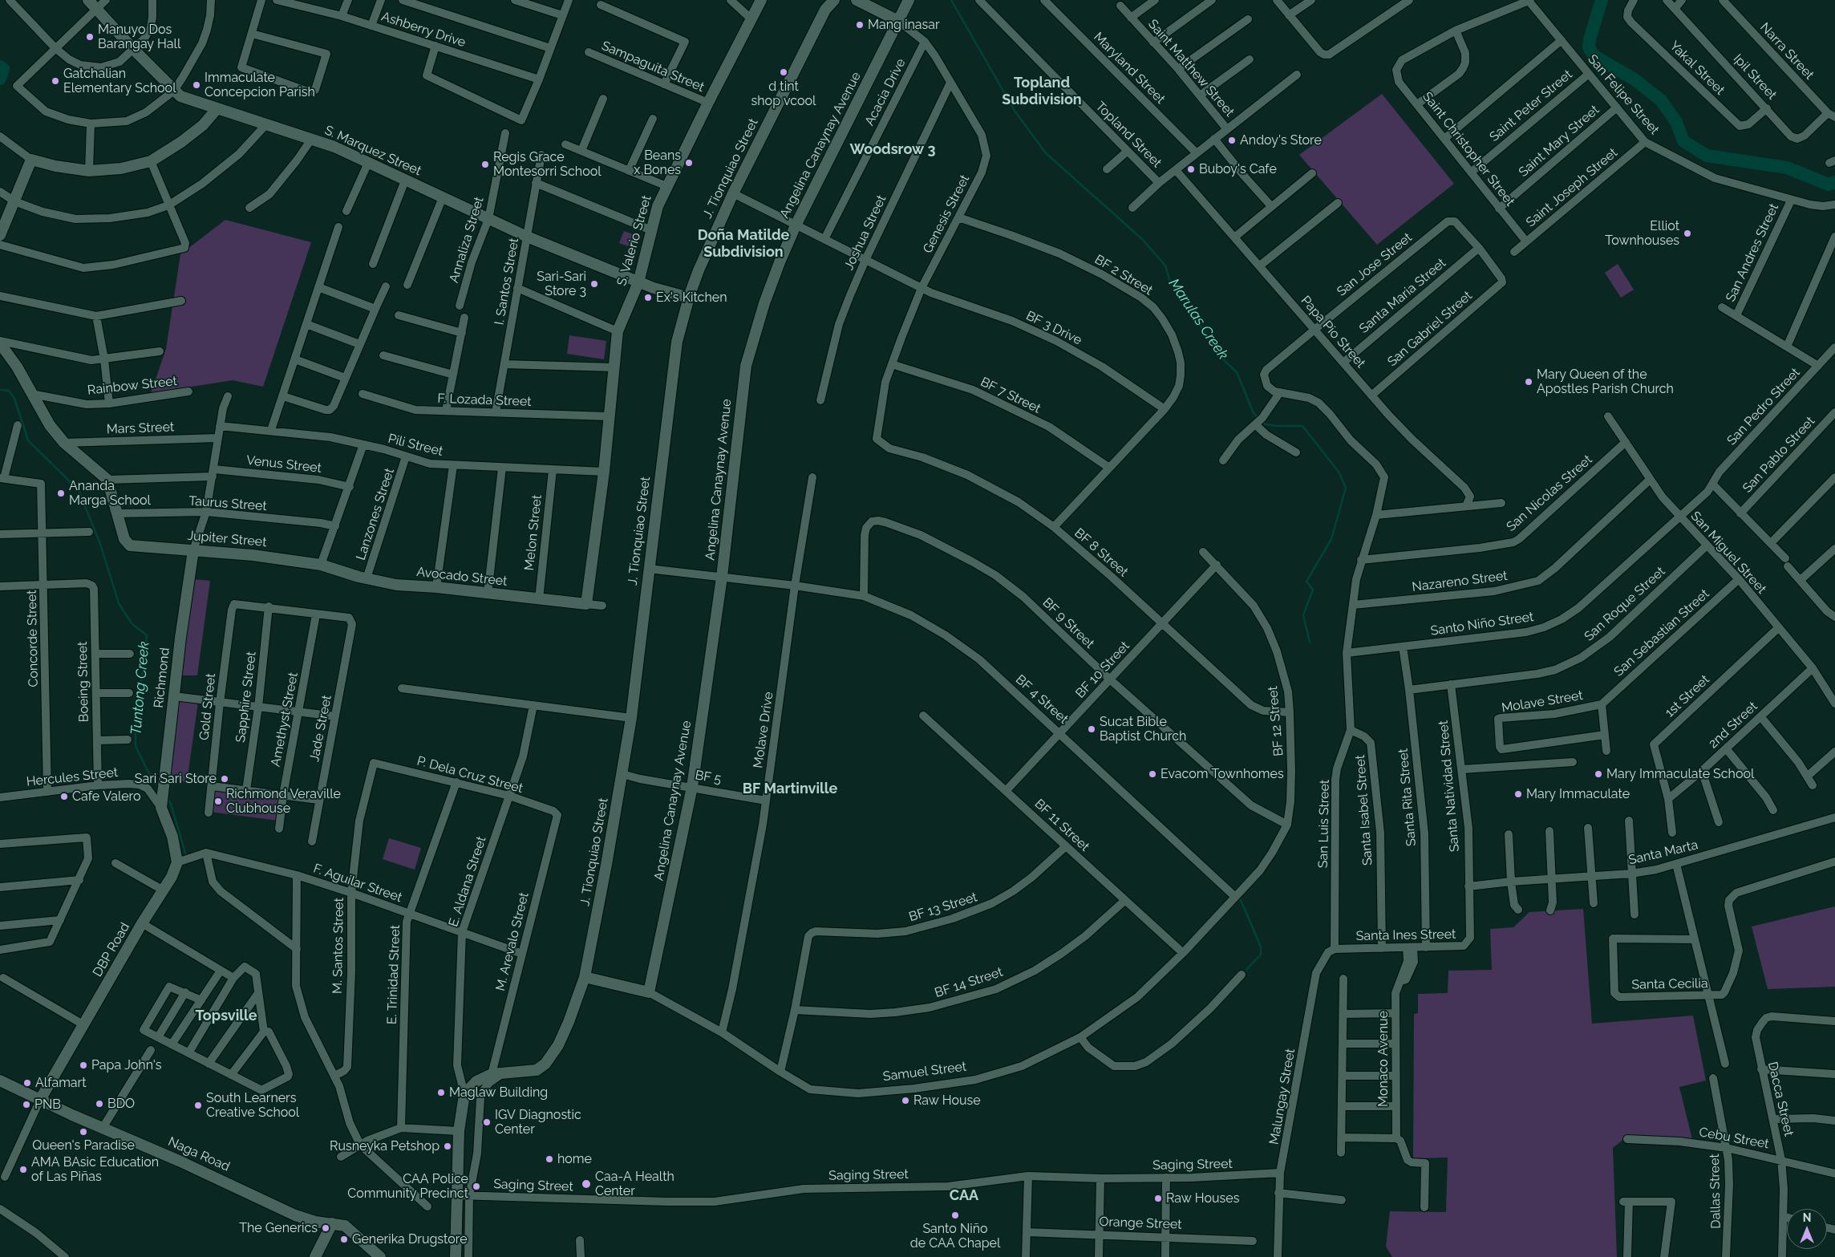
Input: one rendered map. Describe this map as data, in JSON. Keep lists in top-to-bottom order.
{
  "streets": {
    "street": [
      "Ashberry Drive",
      "Narra Street",
      "Sampaguita Street",
      "Maryland Street",
      "Saint Matthew Street",
      "Yakal Street",
      "Ipil Street",
      "Acacia Drive",
      "San Felipe Street",
      "Saint Peter Street",
      "Topland Street",
      "Saint Mary Street",
      "Angelina Canaynay Avenue",
      "Saint Christopher Street",
      "S. Marquez Street",
      "J. Tionquiao Street",
      "Saint Joseph Street",
      "Genesis Street",
      "Joshua Street",
      "Annaliza Street",
      "S. Valerio Street",
      "San Andres Street",
      "San Jose Street",
      "BF 2 Street",
      "I. Santos Street",
      "Santa Maria Street",
      "BF 3 Drive",
      "San Gabriel Street",
      "Papa Pio Street",
      "Rainbow Street",
      "BF 7 Street",
      "F. Lozada Street",
      "San Pedro Street",
      "Mars Street",
      "Pili Street",
      "San Pablo Street",
      "Venus Street",
      "San Nicolas Street",
      "Taurus Street",
      "Lanzones Street",
      "Melon Street",
      "Jupiter Street",
      "BF 8 Street",
      "San Miguel Street",
      "Avocado Street",
      "Nazareno Street",
      "San Roque Street",
      "BF 9 Street",
      "Santo Niño Street",
      "San Sebastian Street",
      "Concorde Street",
      "BF 10 Street",
      "Richmond",
      "Boeing Street",
      "1st Street",
      "Sapphire Street",
      "BF 4 Street",
      "Molave Street",
      "Gold Street",
      "Amethyst Street",
      "BF 12 Street",
      "2nd Street",
      "Jade Street",
      "Molave Drive",
      "P. Dela Cruz Street",
      "Hercules Street",
      "BF 5",
      "Santa Natividad Street",
      "Santa Rita Street",
      "Santa Isabel Street",
      "San Luis Street",
      "BF 11 Street",
      "Santa Marta",
      "E. Aldana Street",
      "F. Aguilar Street",
      "BF 13 Street",
      "Santa Ines Street",
      "M. Arevalo Street",
      "M. Santos Street",
      "DBP Road",
      "E. Trinidad Street",
      "BF 14 Street",
      "Santa Cecilia",
      "Monaco Avenue",
      "Samuel Street",
      "Malungay Street",
      "Dacca Street",
      "Cebu Street",
      "Naga Road",
      "Saging Street",
      "Dallas Street",
      "Orange Street"
    ]
  },
  "crossings": [
    ["Narra Street", "Ipil Street"],
    ["Sampaguita Street", "S. Valerio Street"],
    ["Yakal Street", "Ipil Street"],
    ["Acacia Drive", "Genesis Street"],
    ["Acacia Drive", "BF 3 Drive"],
    ["San Felipe Street", "Saint Peter Street"],
    ["San Felipe Street", "Saint Mary Street"],
    ["San Felipe Street", "Saint Joseph Street"],
    ["San Felipe Street", "San Andres Street"],
    ["Saint Peter Street", "Saint Christopher Street"],
    ["Saint Mary Street", "Saint Christopher Street"],
    ["Angelina Canaynay Avenue", "Genesis Street"],
    ["Angelina Canaynay Avenue", "BF 3 Drive"],
    ["Angelina Canaynay Avenue", "BF 4 Street"],
    ["Angelina Canaynay Avenue", "BF 5"],
    ["Angelina Canaynay Avenue", "Samuel Street"],
    ["Saint Christopher Street", "Saint Joseph Street"],
    ["S. Marquez Street", "J. Tionquiao Street"],
    ["S. Marquez Street", "Annaliza Street"],
    ["S. Marquez Street", "S. Valerio Street"],
    ["S. Marquez Street", "I. Santos Street"],
    ["J. Tionquiao Street", "BF 3 Drive"],
    ["J. Tionquiao Street", "BF 4 Street"],
    ["J. Tionquiao Street", "BF 5"],
    ["J. Tionquiao Street", "M. Arevalo Street"],
    ["J. Tionquiao Street", "Samuel Street"],
    ["Genesis Street", "Joshua Street"],
    ["Genesis Street", "BF 2 Street"],
    ["Genesis Street", "BF 3 Drive"],
    ["Genesis Street", "BF 7 Street"],
    ["Genesis Street", "BF 8 Street"],
    ["Joshua Street", "BF 3 Drive"],
    ["S. Valerio Street", "F. Lozada Street"],
    ["S. Valerio Street", "Pili Street"],
    ["S. Valerio Street", "Avocado Street"],
    ["San Jose Street", "Santa Maria Street"],
    ["San Jose Street", "San Gabriel Street"],
    ["San Jose Street", "Papa Pio Street"],
    ["San Jose Street", "San Luis Street"],
    ["BF 2 Street", "BF 3 Drive"],
    ["BF 2 Street", "BF 7 Street"],
    ["BF 2 Street", "BF 8 Street"],
    ["I. Santos Street", "F. Lozada Street"],
    ["Santa Maria Street", "San Gabriel Street"],
    ["Santa Maria Street", "Papa Pio Street"],
    ["San Gabriel Street", "Papa Pio Street"],
    ["San Pedro Street", "Santo Niño Street"],
    ["Pili Street", "Lanzones Street"],
    ["Pili Street", "Melon Street"],
    ["San Nicolas Street", "San Miguel Street"],
    ["San Nicolas Street", "San Luis Street"],
    ["Taurus Street", "Jupiter Street"],
    ["Lanzones Street", "Avocado Street"],
    ["Melon Street", "Avocado Street"],
    ["Jupiter Street", "Avocado Street"],
    ["Jupiter Street", "Richmond"],
    ["BF 8 Street", "BF 10 Street"],
    ["BF 8 Street", "BF 12 Street"],
    ["San Miguel Street", "Nazareno Street"],
    ["San Miguel Street", "San Roque Street"],
    ["San Miguel Street", "Santo Niño Street"],
    ["San Miguel Street", "San Sebastian Street"],
    ["San Miguel Street", "1st Street"],
    ["San Miguel Street", "2nd Street"],
    ["Nazareno Street", "San Luis Street"],
    ["San Roque Street", "Santa Natividad Street"],
    ["San Roque Street", "Santa Rita Street"],
    ["BF 9 Street", "BF 10 Street"],
    ["BF 9 Street", "BF 4 Street"],
    ["BF 9 Street", "BF 12 Street"],
    ["Santo Niño Street", "Santa Rita Street"],
    ["Santo Niño Street", "San Luis Street"],
    ["San Sebastian Street", "Molave Street"],
    ["Concorde Street", "Boeing Street"],
    ["Concorde Street", "Hercules Street"],
    ["BF 10 Street", "BF 4 Street"],
    ["BF 10 Street", "BF 12 Street"],
    ["BF 10 Street", "BF 11 Street"],
    ["Richmond", "Hercules Street"],
    ["Richmond", "DBP Road"],
    ["Boeing Street", "Hercules Street"],
    ["1st Street", "2nd Street"],
    ["Sapphire Street", "Gold Street"],
    ["BF 4 Street", "BF 12 Street"],
    ["BF 4 Street", "Molave Drive"],
    ["BF 4 Street", "Samuel Street"],
    ["Amethyst Street", "Jade Street"],
    ["BF 12 Street", "Samuel Street"],
    ["Molave Drive", "BF 5"],
    ["Molave Drive", "Samuel Street"],
    ["P. Dela Cruz Street", "E. Aldana Street"],
    ["P. Dela Cruz Street", "M. Arevalo Street"],
    ["P. Dela Cruz Street", "M. Santos Street"],
    ["P. Dela Cruz Street", "E. Trinidad Street"],
    ["Hercules Street", "DBP Road"],
    ["Santa Natividad Street", "Santa Marta"],
    ["Santa Natividad Street", "Santa Ines Street"],
    ["Santa Rita Street", "Santa Ines Street"],
    ["Santa Isabel Street", "San Luis Street"],
    ["Santa Isabel Street", "Santa Ines Street"],
    ["San Luis Street", "Santa Ines Street"],
    ["San Luis Street", "Malungay Street"],
    ["BF 11 Street", "BF 13 Street"],
    ["BF 11 Street", "BF 14 Street"],
    ["BF 11 Street", "Samuel Street"],
    ["Santa Marta", "Santa Ines Street"],
    ["E. Aldana Street", "F. Aguilar Street"],
    ["F. Aguilar Street", "M. Arevalo Street"],
    ["F. Aguilar Street", "M. Santos Street"],
    ["F. Aguilar Street", "E. Trinidad Street"],
    ["BF 13 Street", "BF 14 Street"],
    ["Santa Ines Street", "Monaco Avenue"],
    ["Santa Ines Street", "Malungay Street"],
    ["DBP Road", "Naga Road"],
    ["Malungay Street", "Saging Street"],
    ["Dacca Street", "Cebu Street"],
    ["Cebu Street", "Dallas Street"]
  ],
  "districts": [
    "Topland Subdivision",
    "Woodsrow 3",
    "Doña Matilde Subdivision",
    "BF Martinville",
    "Topsville",
    "CAA"
  ],
  "water": ["Marulas Creek", "Tuntong Creek"],
  "places": [
    "Mang inasar",
    "Manuyo Dos Barangay Hall",
    "d tint shop vcool",
    "Gatchalian Elementary School",
    "Immaculate Concepcion Parish",
    "Andoy's Store",
    "Beans x Bones",
    "Regis Grace Montesorri School",
    "Buboy's Cafe",
    "Elliot Townhouses",
    "Sari-Sari Store 3",
    "Ex's Kitchen",
    "Mary Queen of the Apostles Parish Church",
    "Ananda Marga School",
    "Sucat Bible Baptist Church",
    "Evacom Townhomes",
    "Mary Immaculate School",
    "Sari Sari Store",
    "Mary Immaculate",
    "Cafe Valero",
    "Richmond Veraville Clubhouse",
    "Papa John's",
    "Alfamart",
    "Maglaw Building",
    "Raw House",
    "BDO",
    "PNB",
    "South Learners Creative School",
    "IGV Diagnostic Center",
    "Queen's Paradise",
    "Rusneyka Petshop",
    "home",
    "AMA BAsic Education of Las Piñas",
    "Caa-A Health Center",
    "CAA Police Community Precinct",
    "Raw Houses",
    "Santo Niño de CAA Chapel",
    "The Generics",
    "Generika Drugstore"
  ],
  "north": "top"
}
